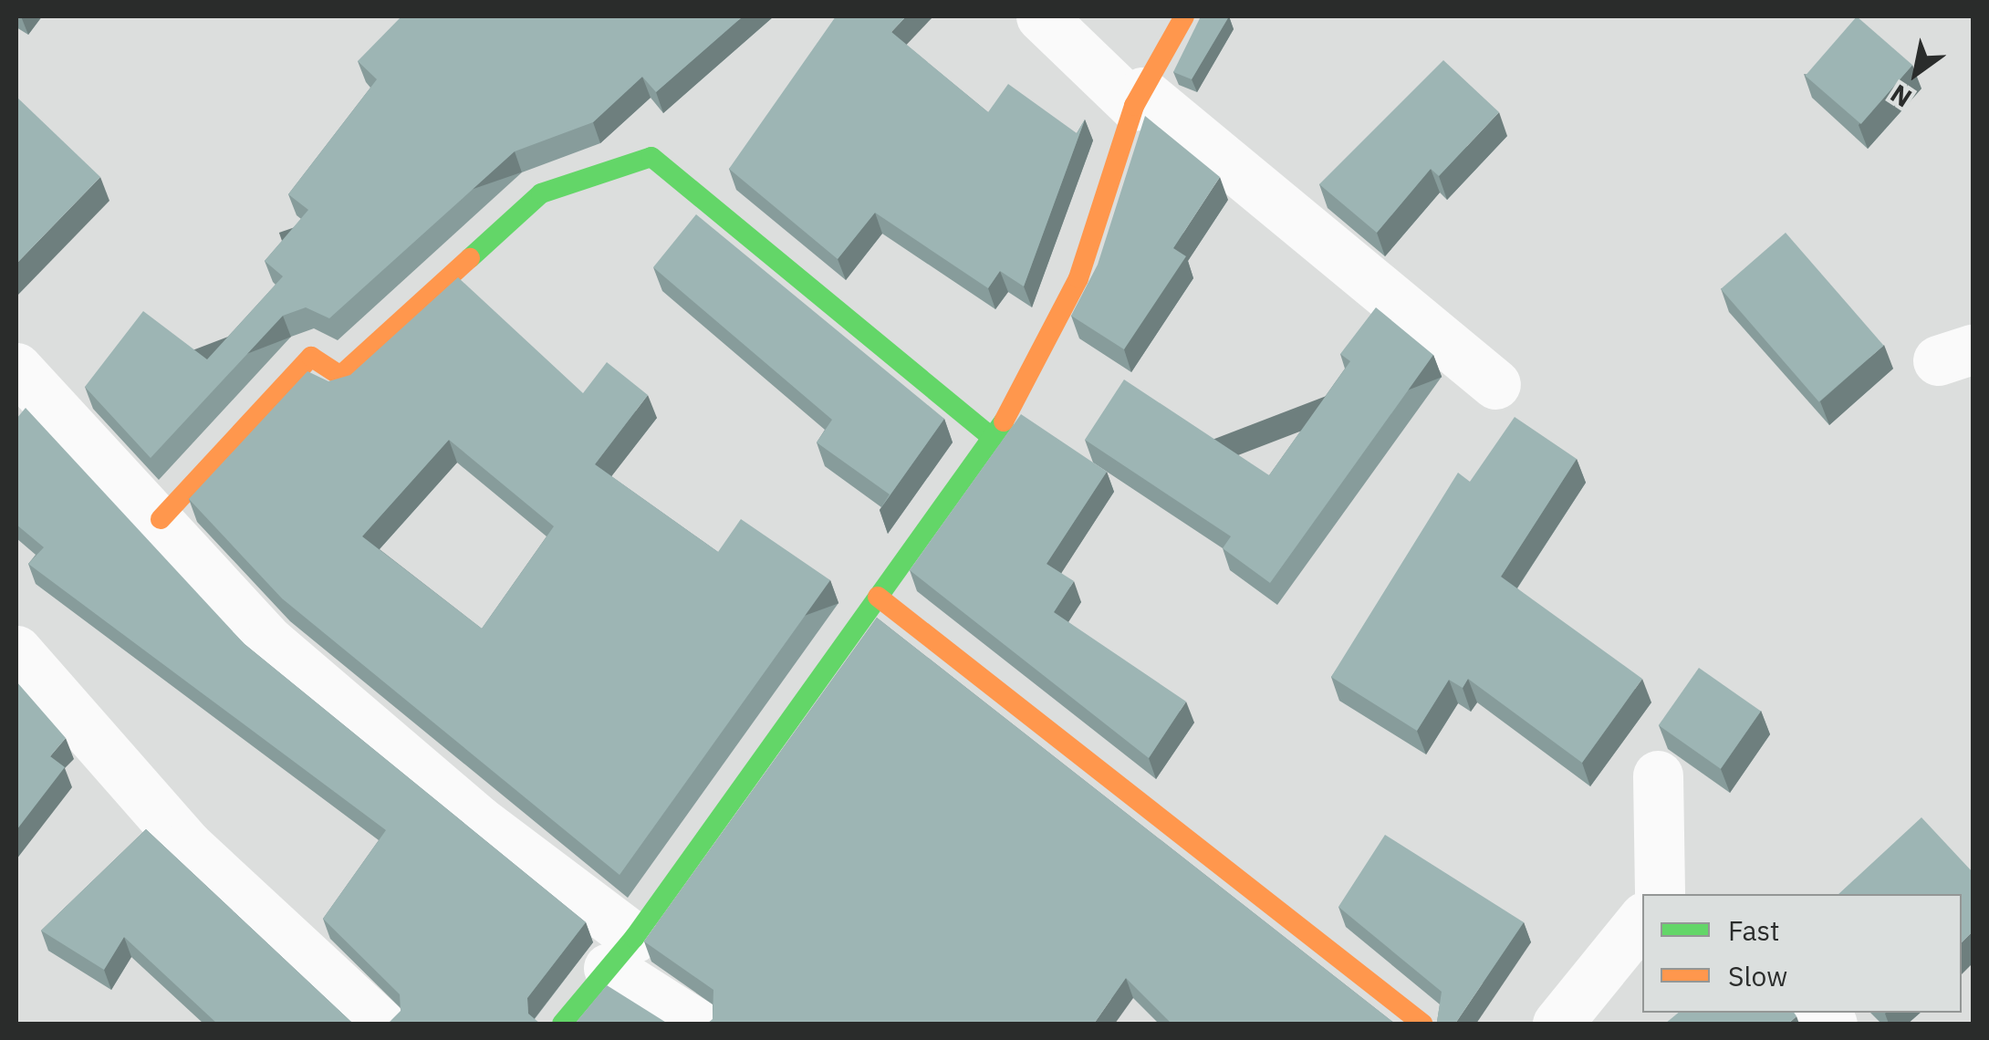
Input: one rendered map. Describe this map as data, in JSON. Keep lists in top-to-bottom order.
{
  "legend": ["Fast", "Slow"],
  "north": "bottom left"
}
